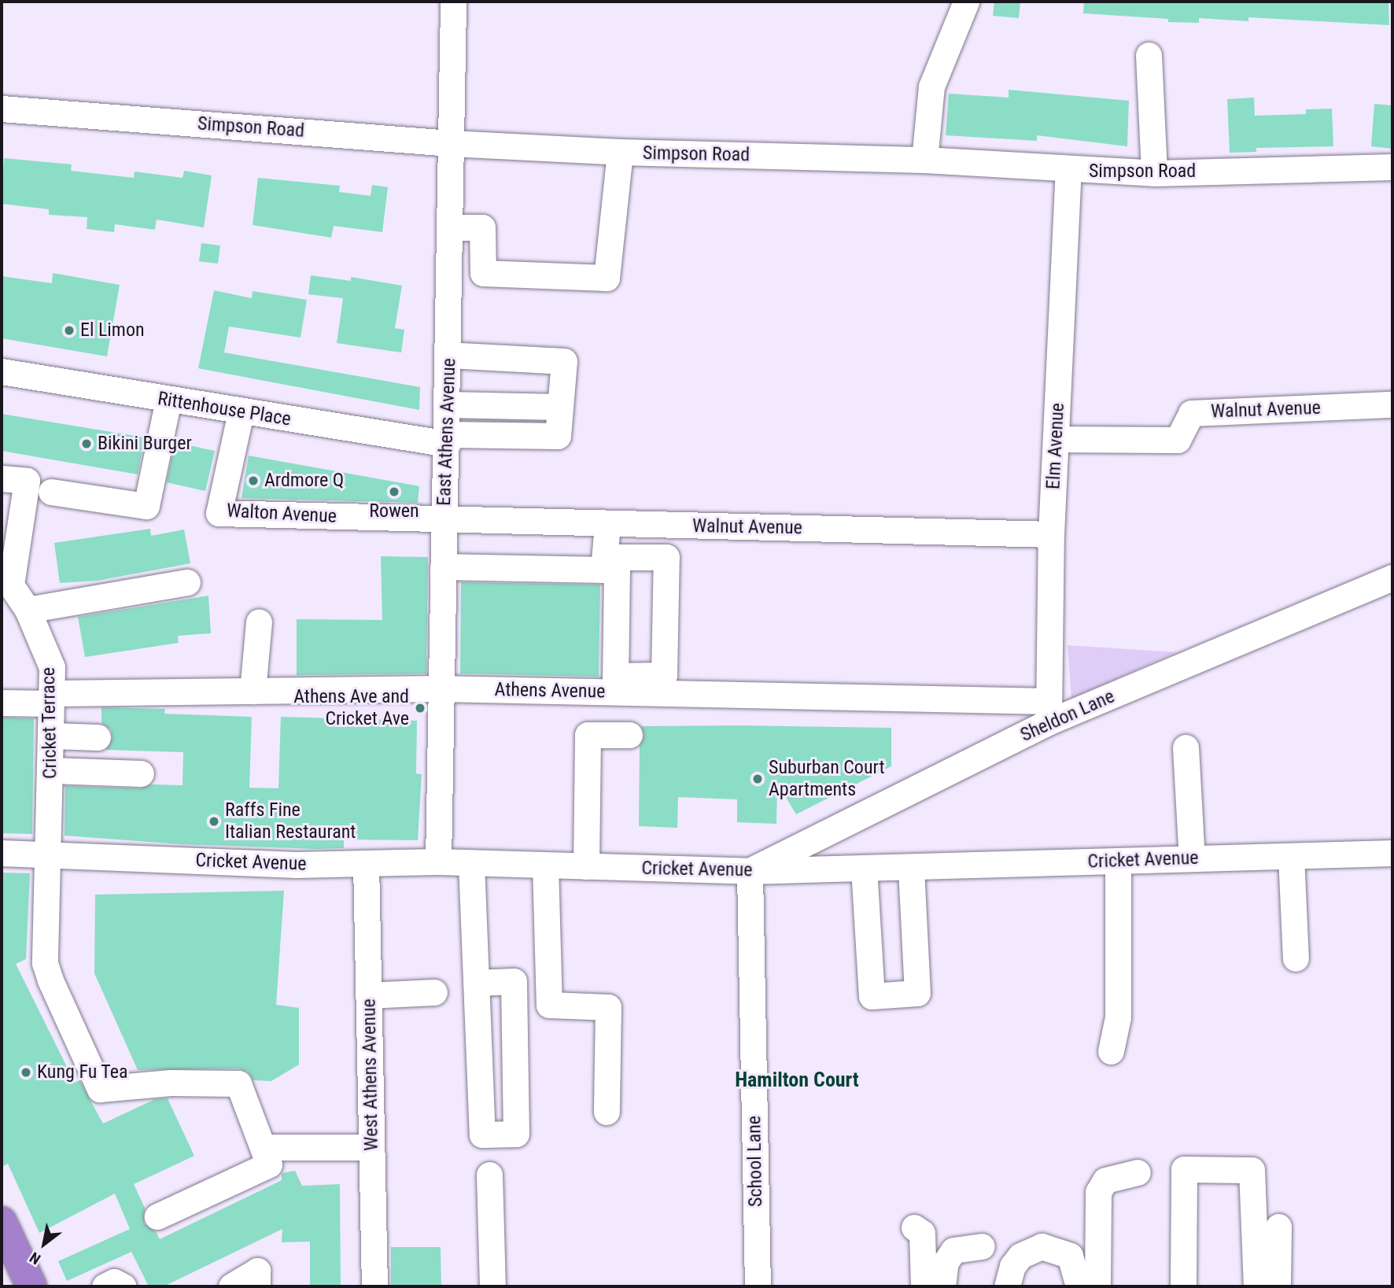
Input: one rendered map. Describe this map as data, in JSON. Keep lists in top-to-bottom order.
{
  "streets": {
    "street": [
      "Simpson Road",
      "Rittenhouse Place",
      "Walnut Avenue",
      "East Athens Avenue",
      "Elm Avenue",
      "Walton Avenue",
      "Athens Avenue",
      "Sheldon Lane",
      "Cricket Terrace",
      "Cricket Avenue",
      "West Athens Avenue",
      "School Lane"
    ]
  },
  "crossings": [
    ["Simpson Road", "East Athens Avenue"],
    ["Simpson Road", "Elm Avenue"],
    ["Rittenhouse Place", "East Athens Avenue"],
    ["Rittenhouse Place", "Walton Avenue"],
    ["Walnut Avenue", "East Athens Avenue"],
    ["Walnut Avenue", "Elm Avenue"],
    ["Walnut Avenue", "Walton Avenue"],
    ["East Athens Avenue", "Walton Avenue"],
    ["East Athens Avenue", "Athens Avenue"],
    ["East Athens Avenue", "Cricket Avenue"],
    ["Elm Avenue", "Athens Avenue"],
    ["Elm Avenue", "Sheldon Lane"],
    ["Athens Avenue", "Sheldon Lane"],
    ["Athens Avenue", "Cricket Terrace"],
    ["Sheldon Lane", "Cricket Avenue"],
    ["Sheldon Lane", "School Lane"],
    ["Cricket Terrace", "Cricket Avenue"],
    ["Cricket Avenue", "West Athens Avenue"],
    ["Cricket Avenue", "School Lane"]
  ],
  "districts": ["Hamilton Court"],
  "places": [
    "El Limon",
    "Bikini Burger",
    "Ardmore Q",
    "Rowen",
    "Athens Ave and Cricket Ave",
    "Suburban Court Apartments",
    "Raffs Fine Italian Restaurant",
    "Kung Fu Tea"
  ],
  "north": "bottom left"
}
